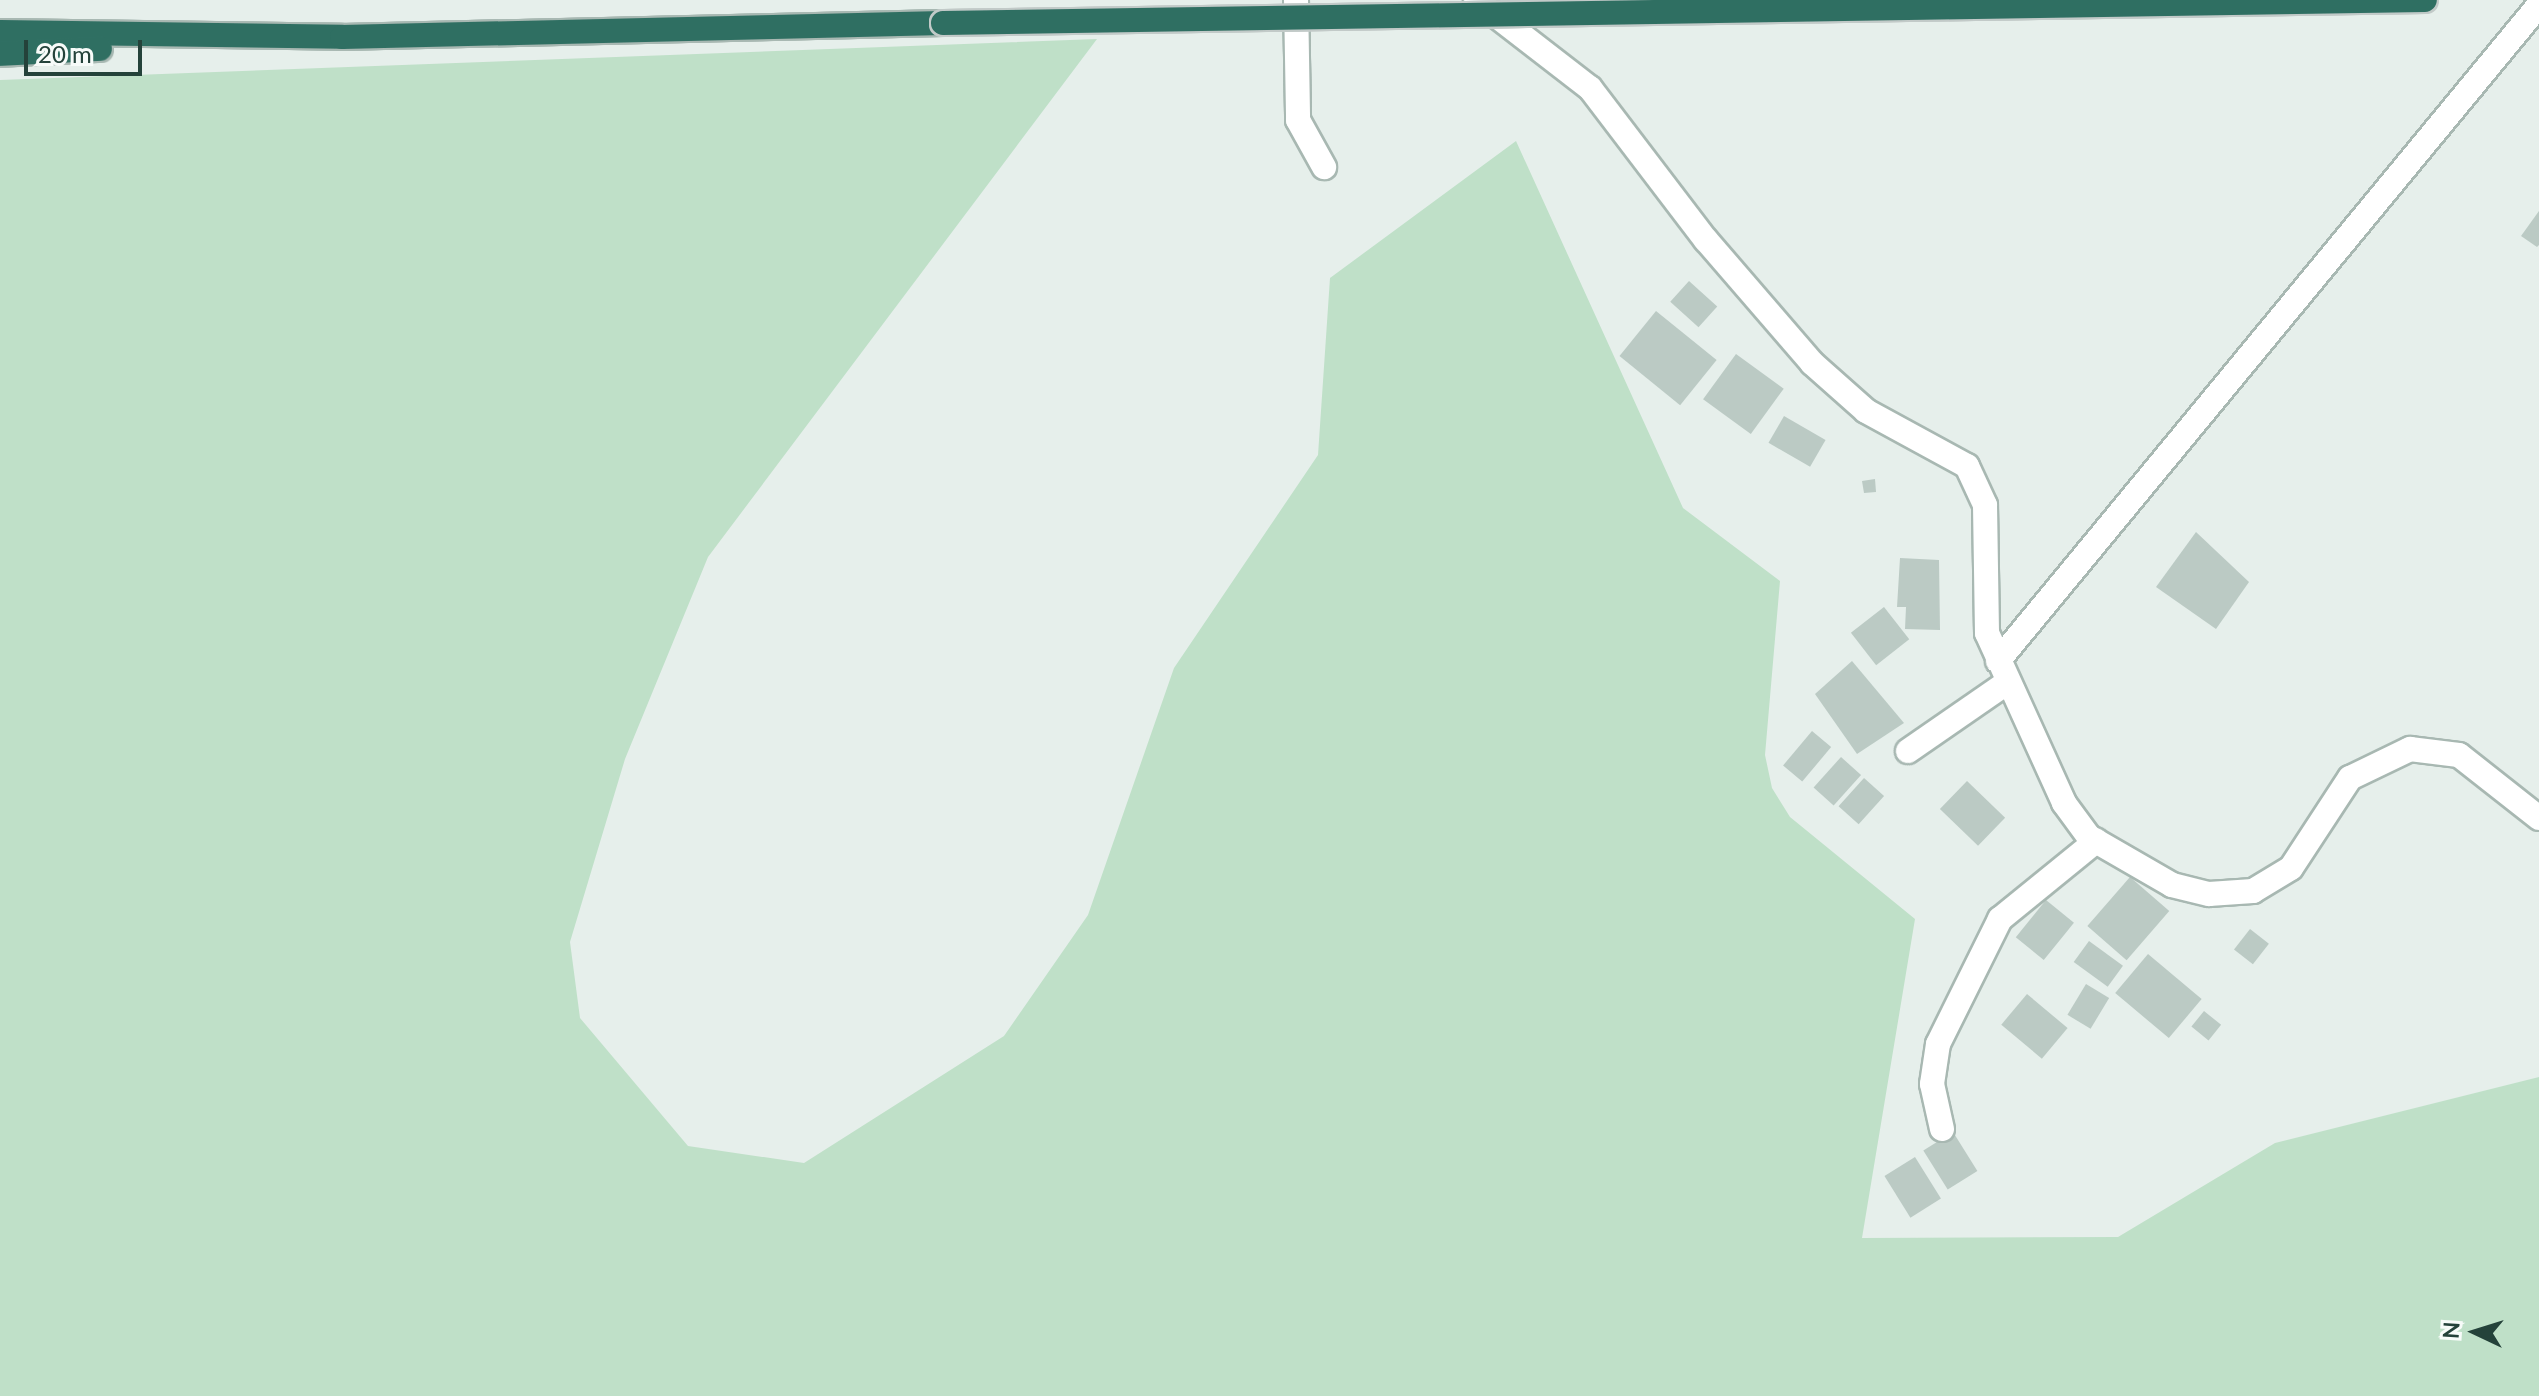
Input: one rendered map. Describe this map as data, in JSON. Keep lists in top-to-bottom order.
{
  "scale_bar": "20 m",
  "north": "left"
}
